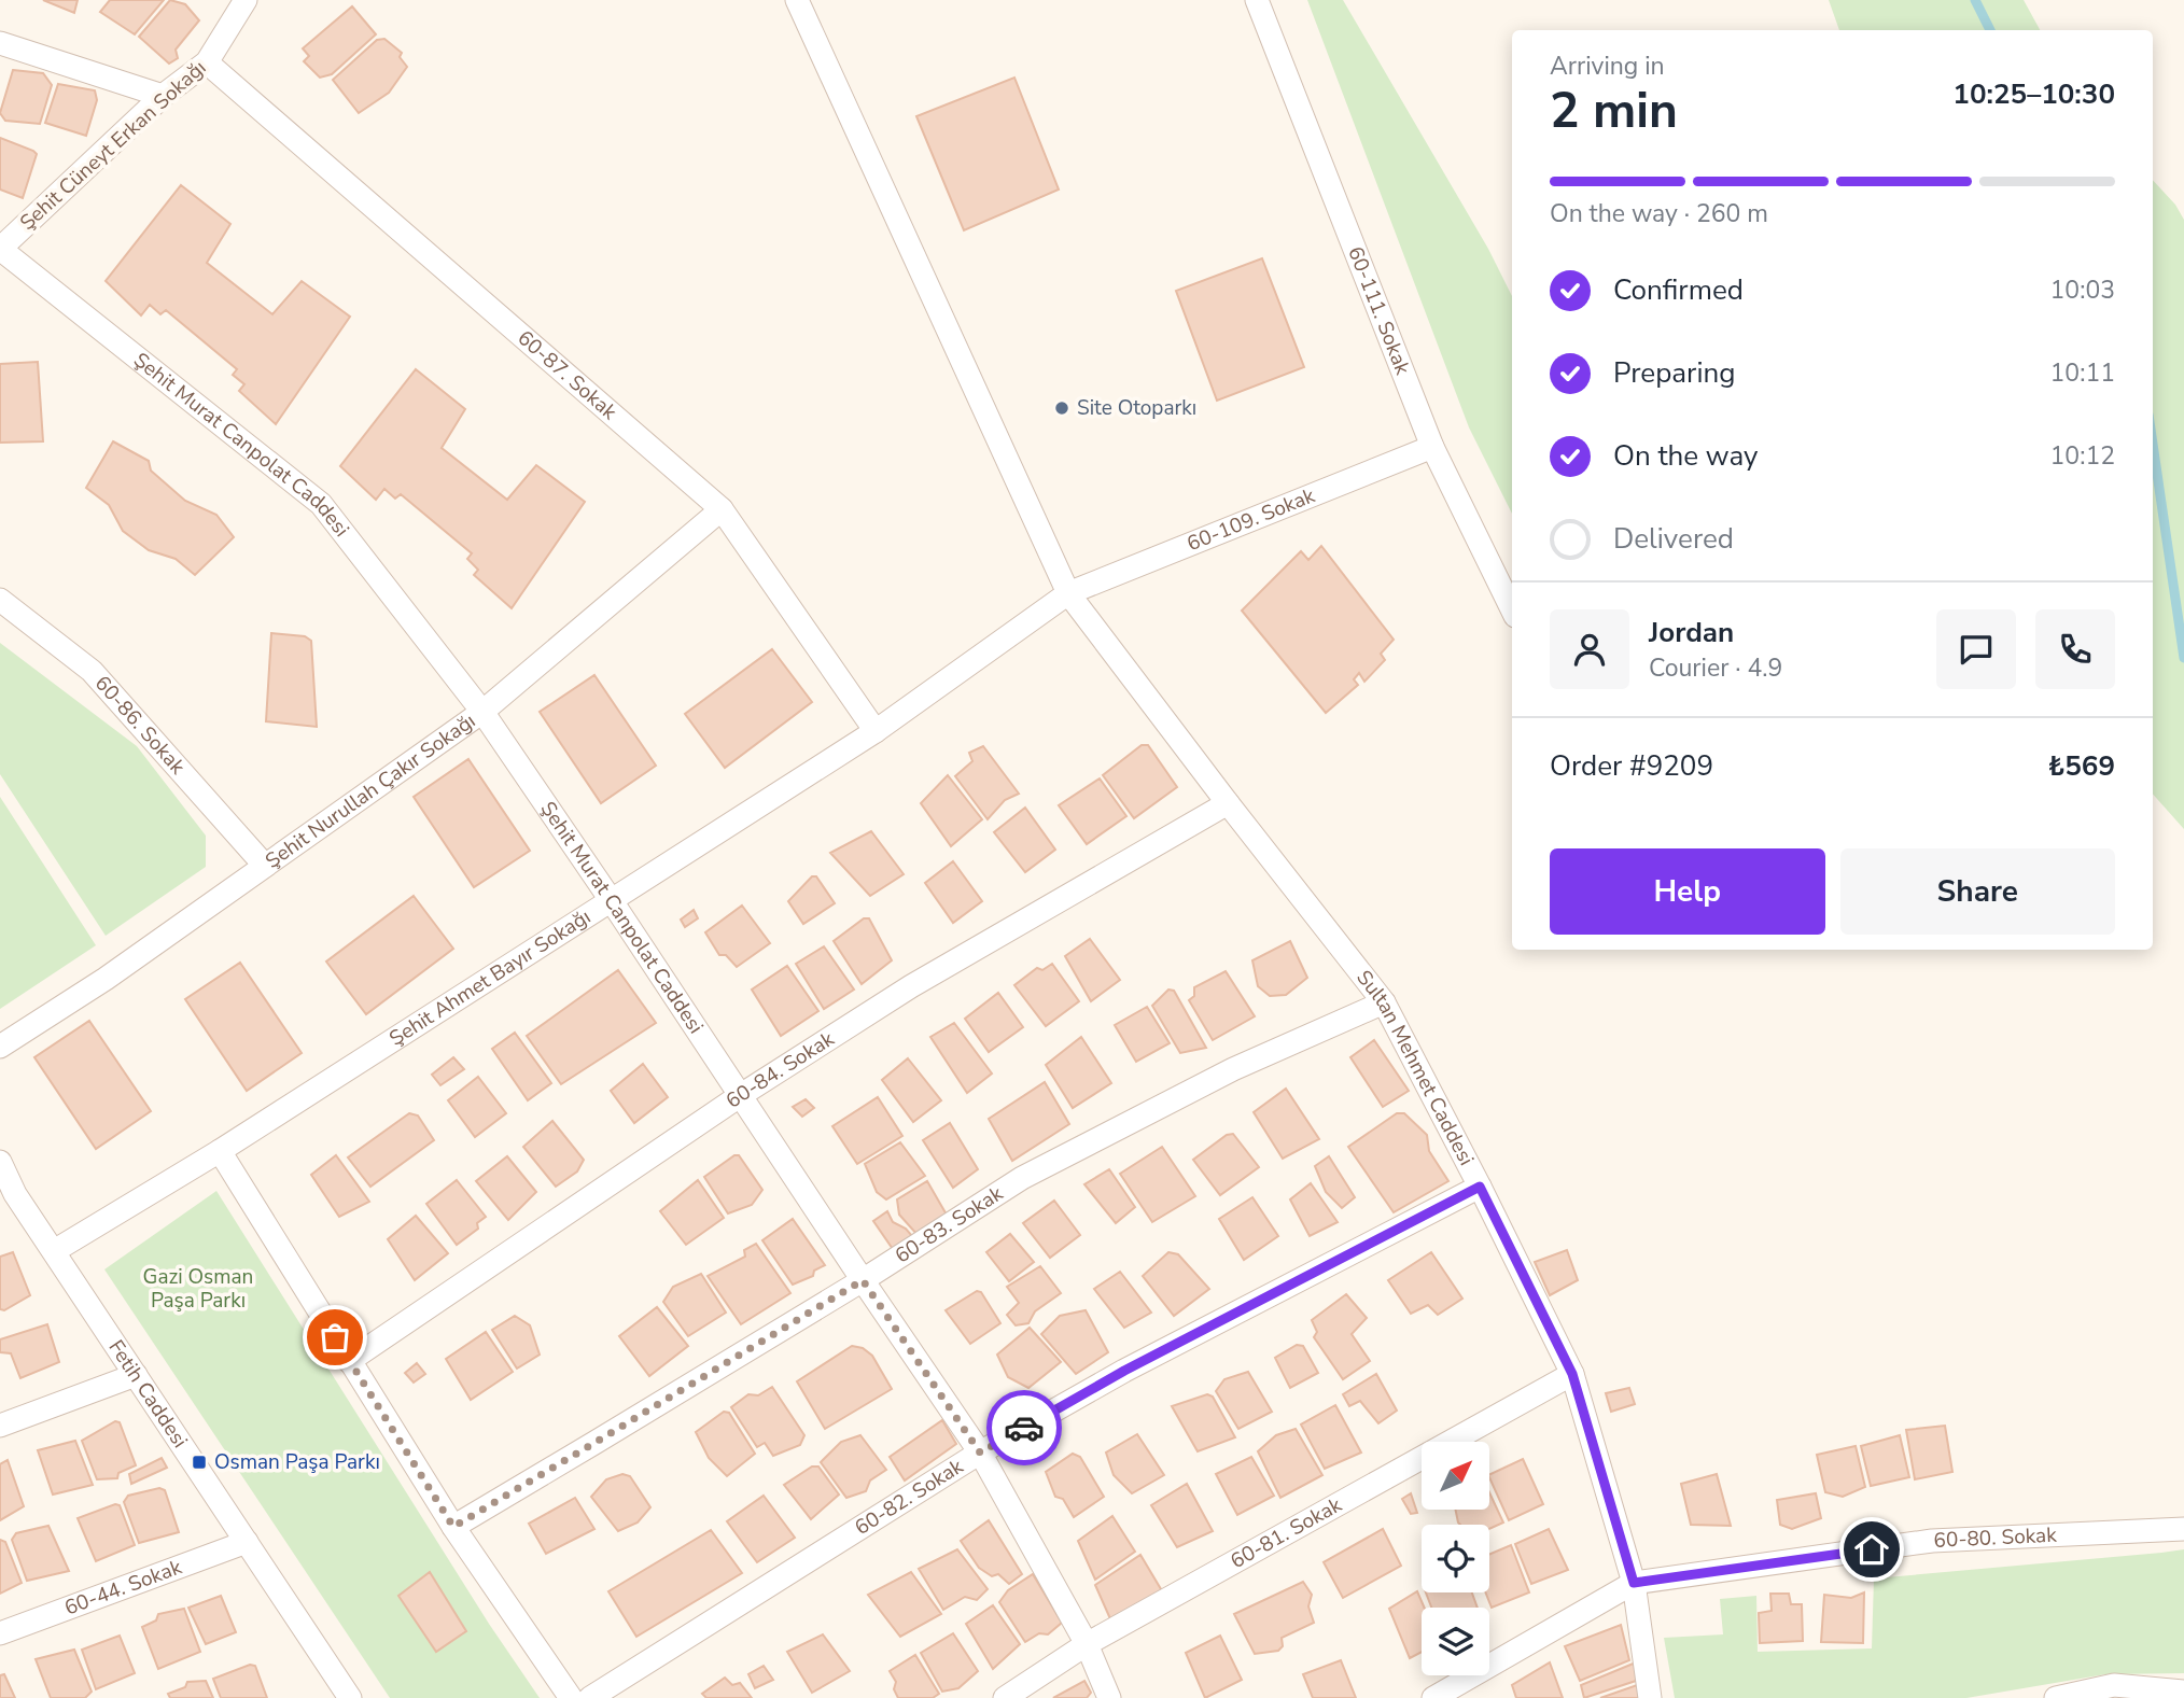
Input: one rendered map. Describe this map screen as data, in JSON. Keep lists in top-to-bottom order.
{
  "streets": {
    "street": [
      "Şehit Cüneyt Erkan Sokağı",
      "60-111. Sokak",
      "60-87. Sokak",
      "Şehit Murat Canpolat Caddesi",
      "60-109. Sokak",
      "60-86. Sokak",
      "Şehit Nurullah Çakır Sokağı",
      "Şehit Ahmet Bayır Sokağı",
      "Sultan Mehmet Caddesi",
      "60-84. Sokak",
      "60-83. Sokak",
      "Fetih Caddesi",
      "60-82. Sokak",
      "60-81. Sokak",
      "60-80. Sokak",
      "60-44. Sokak"
    ]
  },
  "crossings": [
    ["Şehit Cüneyt Erkan Sokağı", "60-87. Sokak"],
    ["Şehit Cüneyt Erkan Sokağı", "Şehit Murat Canpolat Caddesi"],
    ["60-111. Sokak", "60-109. Sokak"],
    ["60-87. Sokak", "Şehit Nurullah Çakır Sokağı"],
    ["60-87. Sokak", "Şehit Ahmet Bayır Sokağı"],
    ["Şehit Murat Canpolat Caddesi", "Şehit Nurullah Çakır Sokağı"],
    ["Şehit Murat Canpolat Caddesi", "Şehit Ahmet Bayır Sokağı"],
    ["Şehit Murat Canpolat Caddesi", "60-84. Sokak"],
    ["Şehit Murat Canpolat Caddesi", "60-83. Sokak"],
    ["Şehit Murat Canpolat Caddesi", "60-82. Sokak"],
    ["Şehit Murat Canpolat Caddesi", "60-81. Sokak"],
    ["60-109. Sokak", "Şehit Ahmet Bayır Sokağı"],
    ["60-109. Sokak", "Sultan Mehmet Caddesi"],
    ["60-86. Sokak", "Şehit Nurullah Çakır Sokağı"],
    ["Şehit Ahmet Bayır Sokağı", "Sultan Mehmet Caddesi"],
    ["Şehit Ahmet Bayır Sokağı", "Fetih Caddesi"],
    ["Sultan Mehmet Caddesi", "60-84. Sokak"],
    ["Sultan Mehmet Caddesi", "60-83. Sokak"],
    ["Sultan Mehmet Caddesi", "60-82. Sokak"],
    ["Sultan Mehmet Caddesi", "60-81. Sokak"],
    ["Sultan Mehmet Caddesi", "60-80. Sokak"],
    ["Fetih Caddesi", "60-44. Sokak"]
  ],
  "parks": ["Gazi Osman Paşa Parkı"],
  "places": {
    "other": ["Site Otoparkı"],
    "transit": ["Osman Paşa Parkı"]
  },
  "north": "top right",
  "page": {
    "heading": ["2 min", "Arriving in", "10:25–10:30"],
    "panel": [
      "Jordan",
      "Courier · 4.9",
      "Order #9209",
      "₺569"
    ],
    "bar": "On the way · 260 m",
    "list": [
      ["Confirmed", "10:03"],
      ["Preparing", "10:11"],
      ["On the way", "10:12"],
      "Delivered"
    ],
    "buttons": ["Help", "Share"]
  }
}
